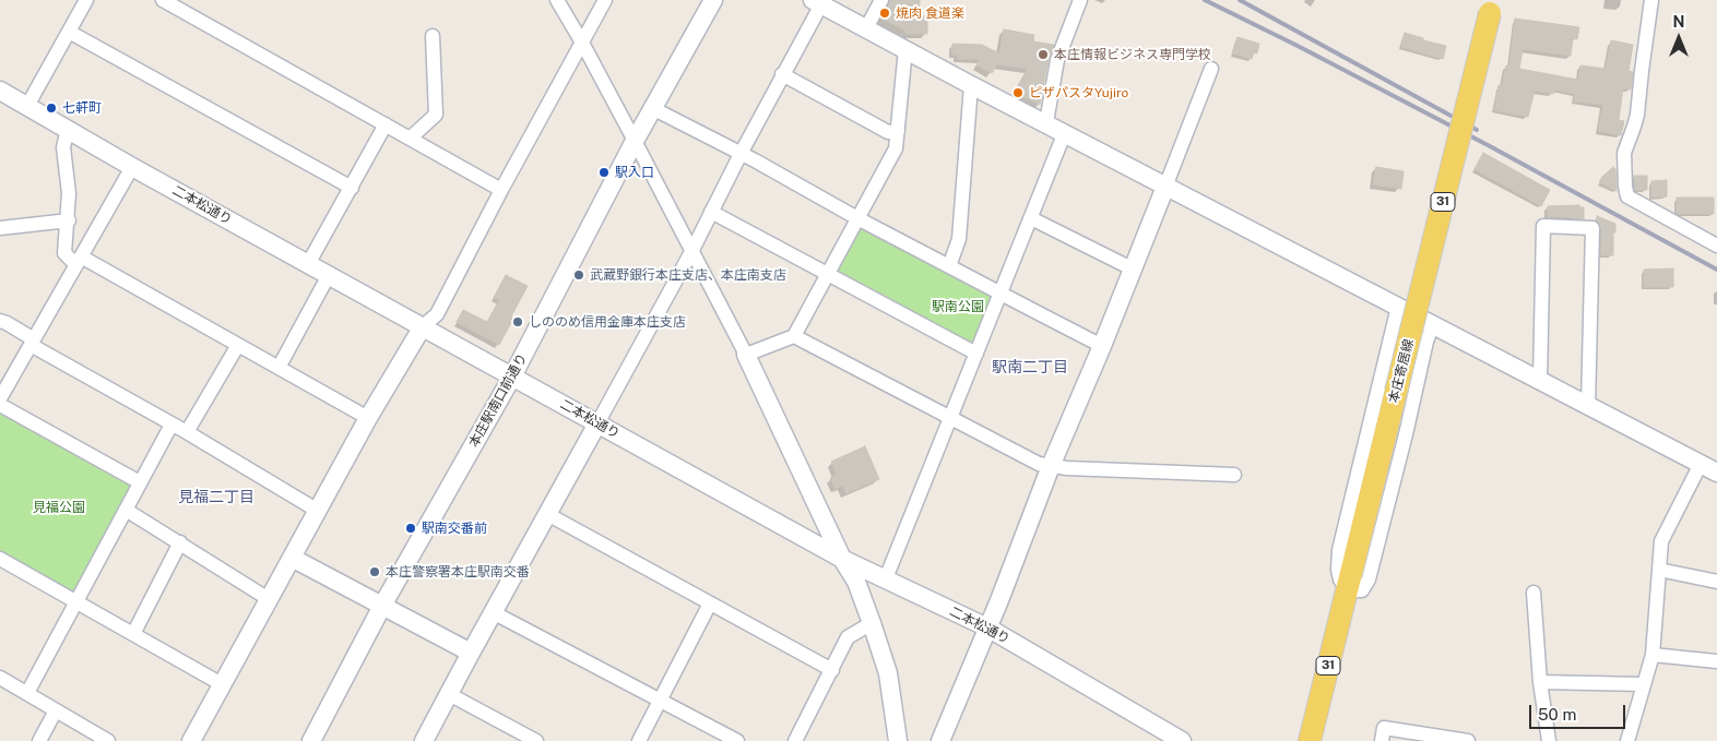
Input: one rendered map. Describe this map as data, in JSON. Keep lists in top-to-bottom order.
{
  "streets": {
    "main road": ["31", "本庄寄居線"],
    "street": ["二本松通り", "本庄駅南口前通り"]
  },
  "crossings": [
    ["二本松通り", "本庄駅南口前通り"]
  ],
  "districts": ["駅南二丁目", "見福二丁目"],
  "parks": ["駅南公園", "見福公園"],
  "places": [
    "焼肉 食道楽",
    "本庄情報ビジネス専門学校",
    "ピザパスタYujiro",
    "七軒町",
    "駅入口",
    "武蔵野銀行本庄支店、本庄南支店",
    "しののめ信用金庫本庄支店",
    "駅南交番前",
    "本庄警察署本庄駅南交番"
  ],
  "scale_bar": "50 m",
  "north": "top"
}
